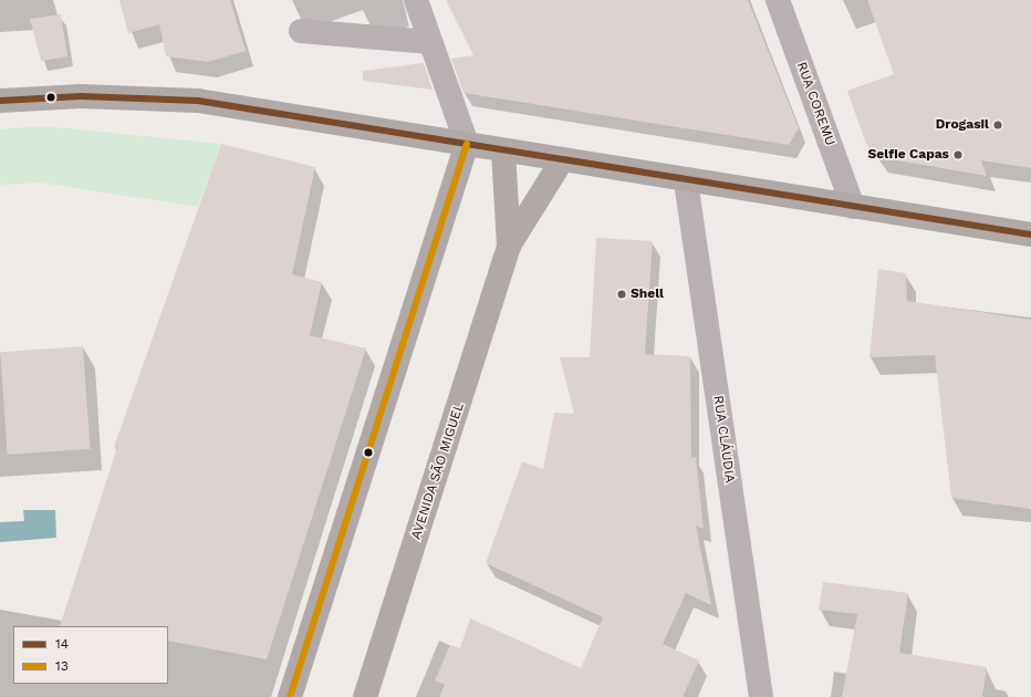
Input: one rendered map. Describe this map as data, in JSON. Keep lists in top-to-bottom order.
{
  "streets": {
    "main road": ["AVENIDA SÃO MIGUEL"],
    "street": ["RUA COREMU", "RUA CLÁUDIA"]
  },
  "places": ["Drogasil", "Selfie Capas", "Shell"],
  "lines": ["transit line 14", "transit line 13"],
  "legend": ["14", "13"]
}
